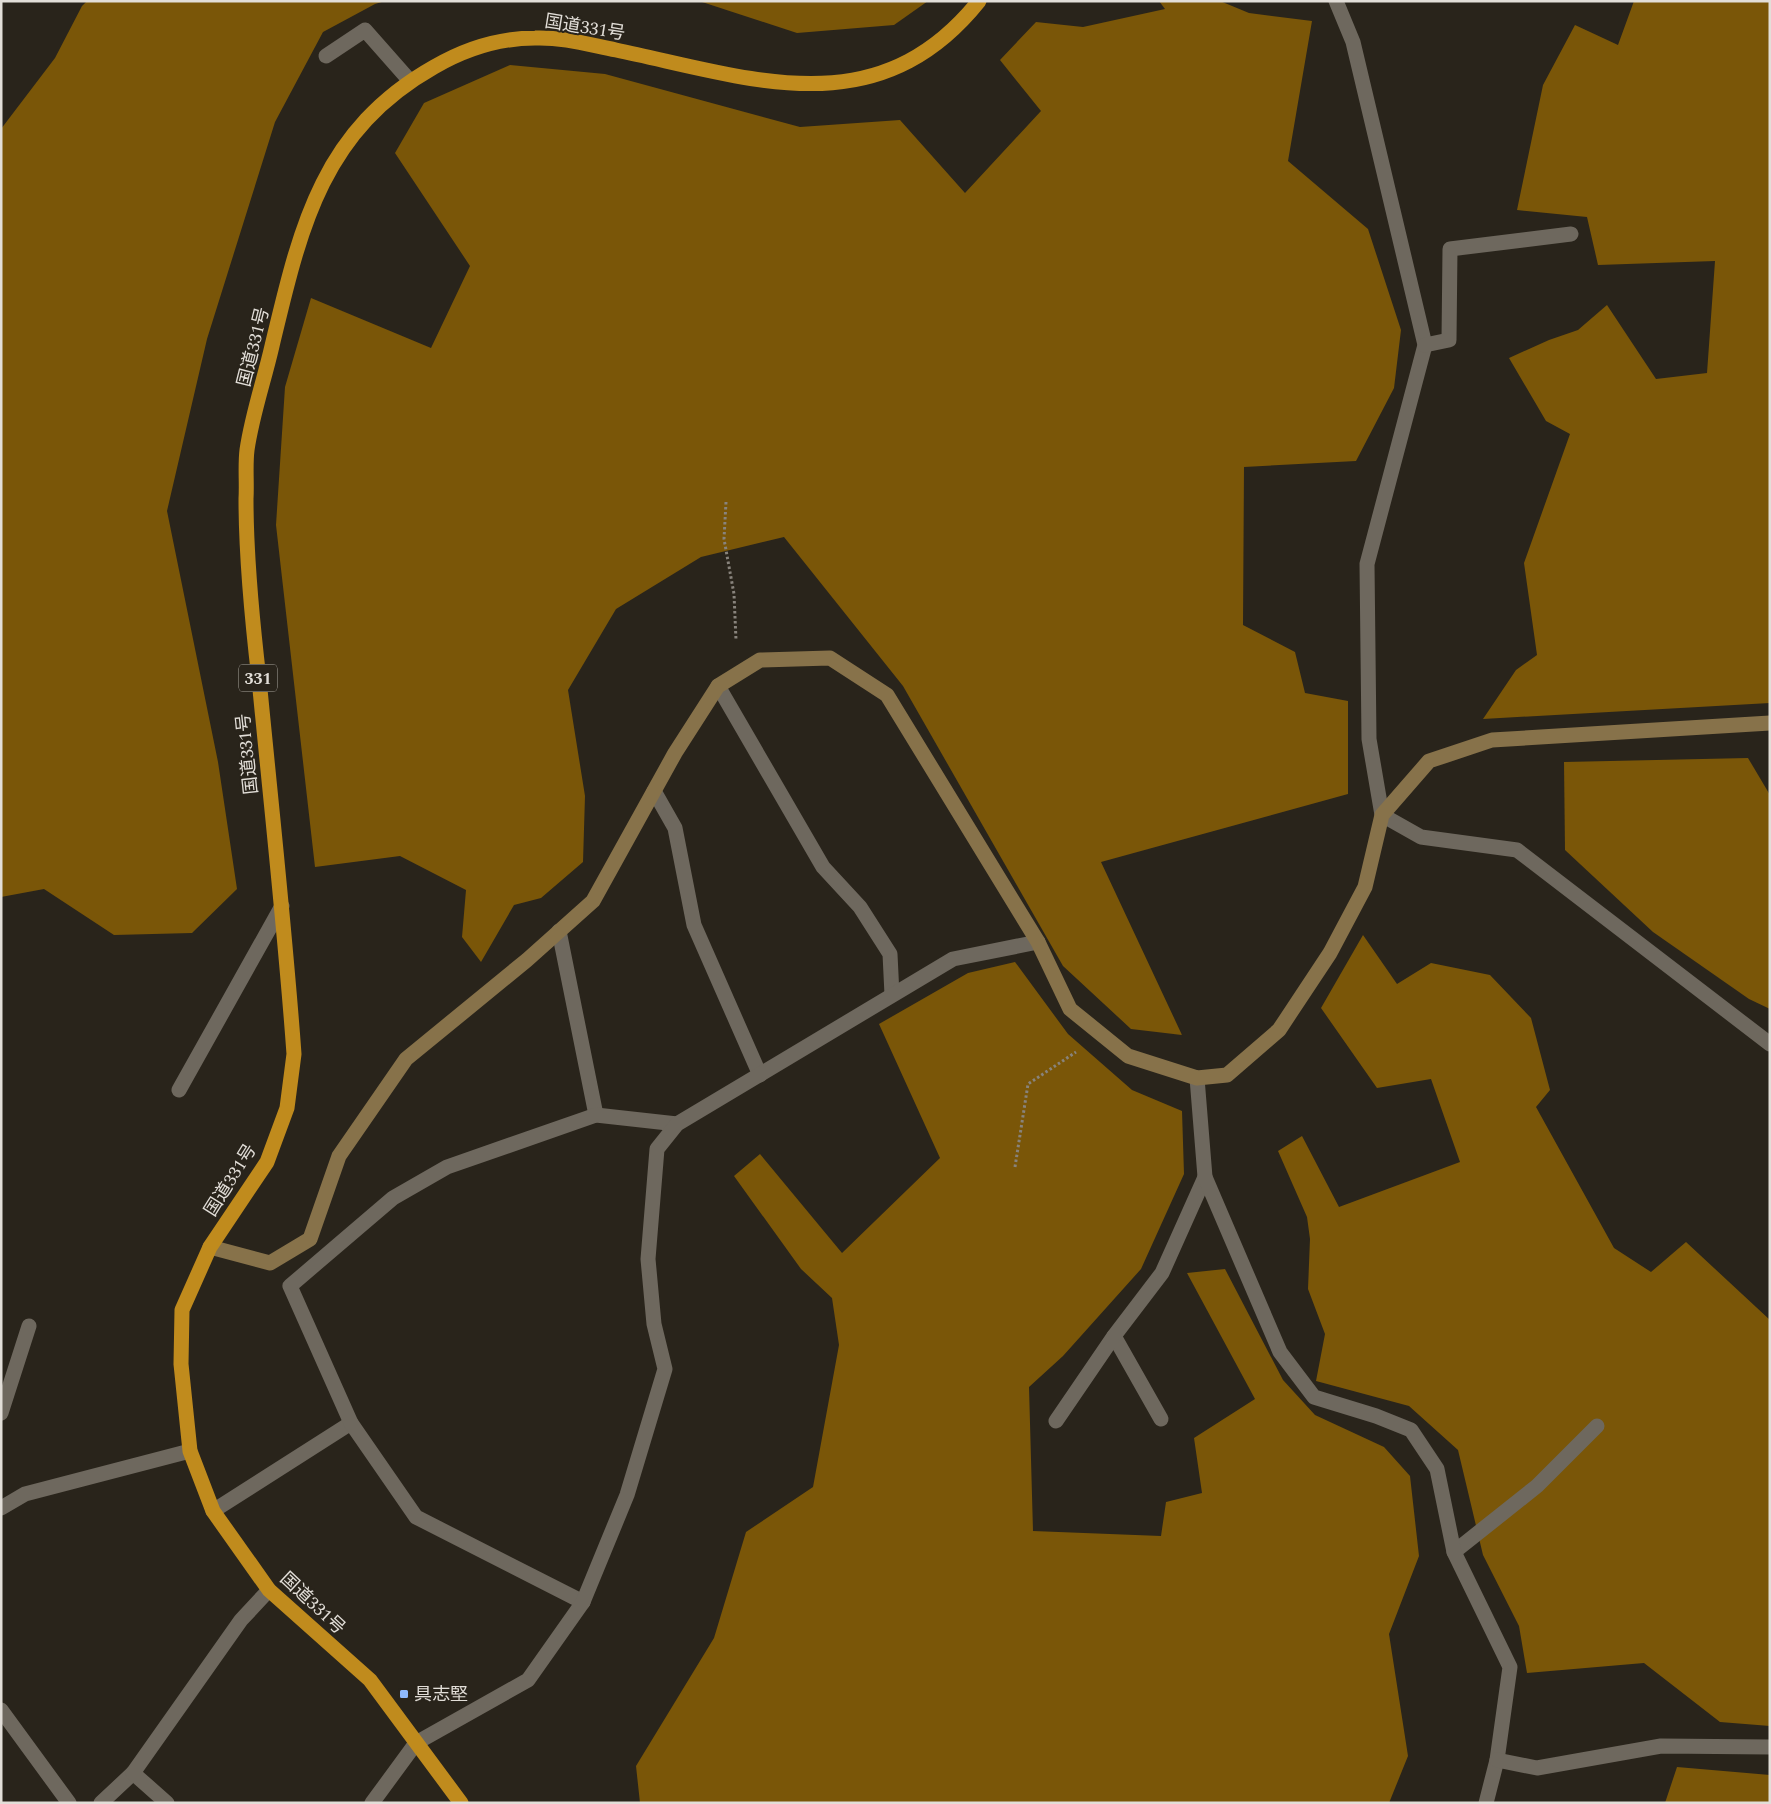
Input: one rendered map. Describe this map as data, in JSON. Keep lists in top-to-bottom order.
{
  "streets": {
    "highway": ["国道331号", "331"]
  },
  "places": {
    "transit": ["具志堅"]
  }
}
